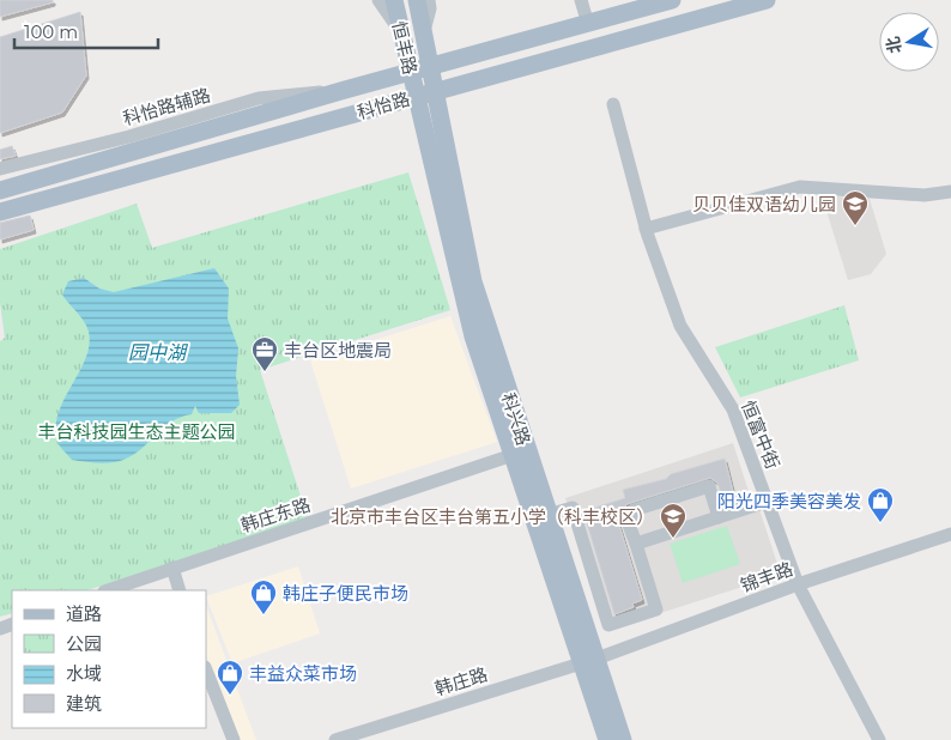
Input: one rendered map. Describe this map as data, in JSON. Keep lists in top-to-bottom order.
{
  "streets": {
    "main road": ["恒丰路", "科怡路", "科兴路"],
    "street": [
      "科怡路辅路",
      "恒富中街",
      "韩庄东路",
      "锦丰路",
      "韩庄路"
    ]
  },
  "crossings": [
    ["恒丰路", "科怡路"],
    ["恒丰路", "科兴路"],
    ["科怡路", "科怡路辅路"],
    ["科怡路", "科兴路"],
    ["科兴路", "韩庄东路"],
    ["科兴路", "锦丰路"],
    ["科兴路", "韩庄路"],
    ["恒富中街", "锦丰路"],
    ["锦丰路", "韩庄路"]
  ],
  "water": ["园中湖"],
  "parks": ["丰台科技园生态主题公园"],
  "places": {
    "school or university": ["贝贝佳双语幼儿园", "北京市丰台区丰台第五小学（科丰校区）"],
    "office": ["丰台区地震局"],
    "shop": ["阳光四季美容美发", "韩庄子便民市场", "丰益众菜市场"]
  },
  "legend": [
    "道路",
    "公园",
    "水域",
    "建筑"
  ],
  "scale_bar": "100 m",
  "north": "left"
}
